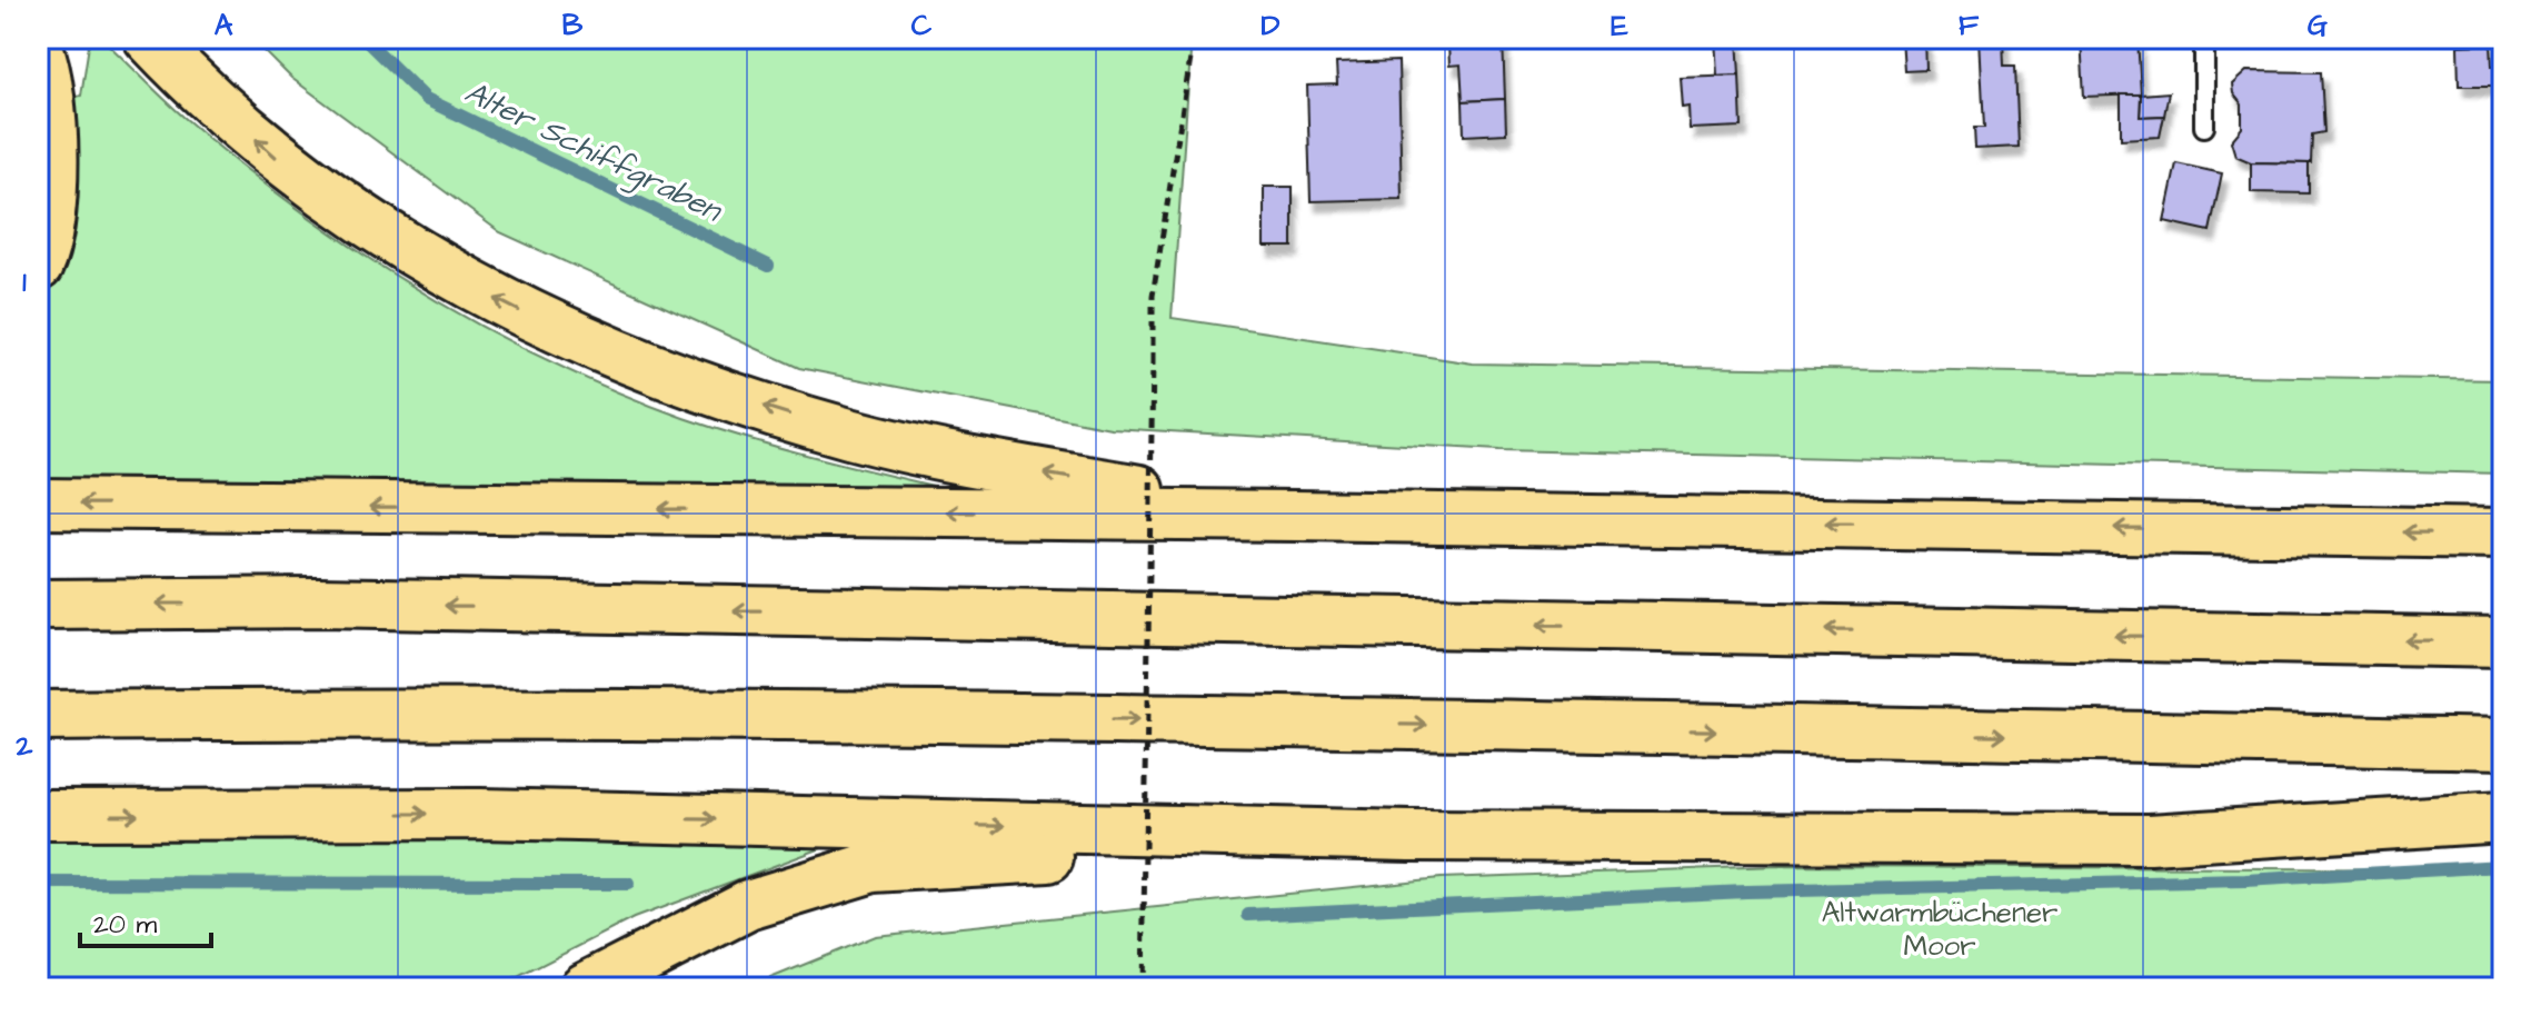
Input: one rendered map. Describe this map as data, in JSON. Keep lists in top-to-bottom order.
{
  "water": ["Alter Schiffgraben"],
  "parks": ["Altwarmbüchener Moor"],
  "scale_bar": "20 m",
  "grid": {
    "columns": [
      "A",
      "B",
      "C",
      "D",
      "E",
      "F",
      "G"
    ],
    "rows": ["1", "2"]
  }
}
